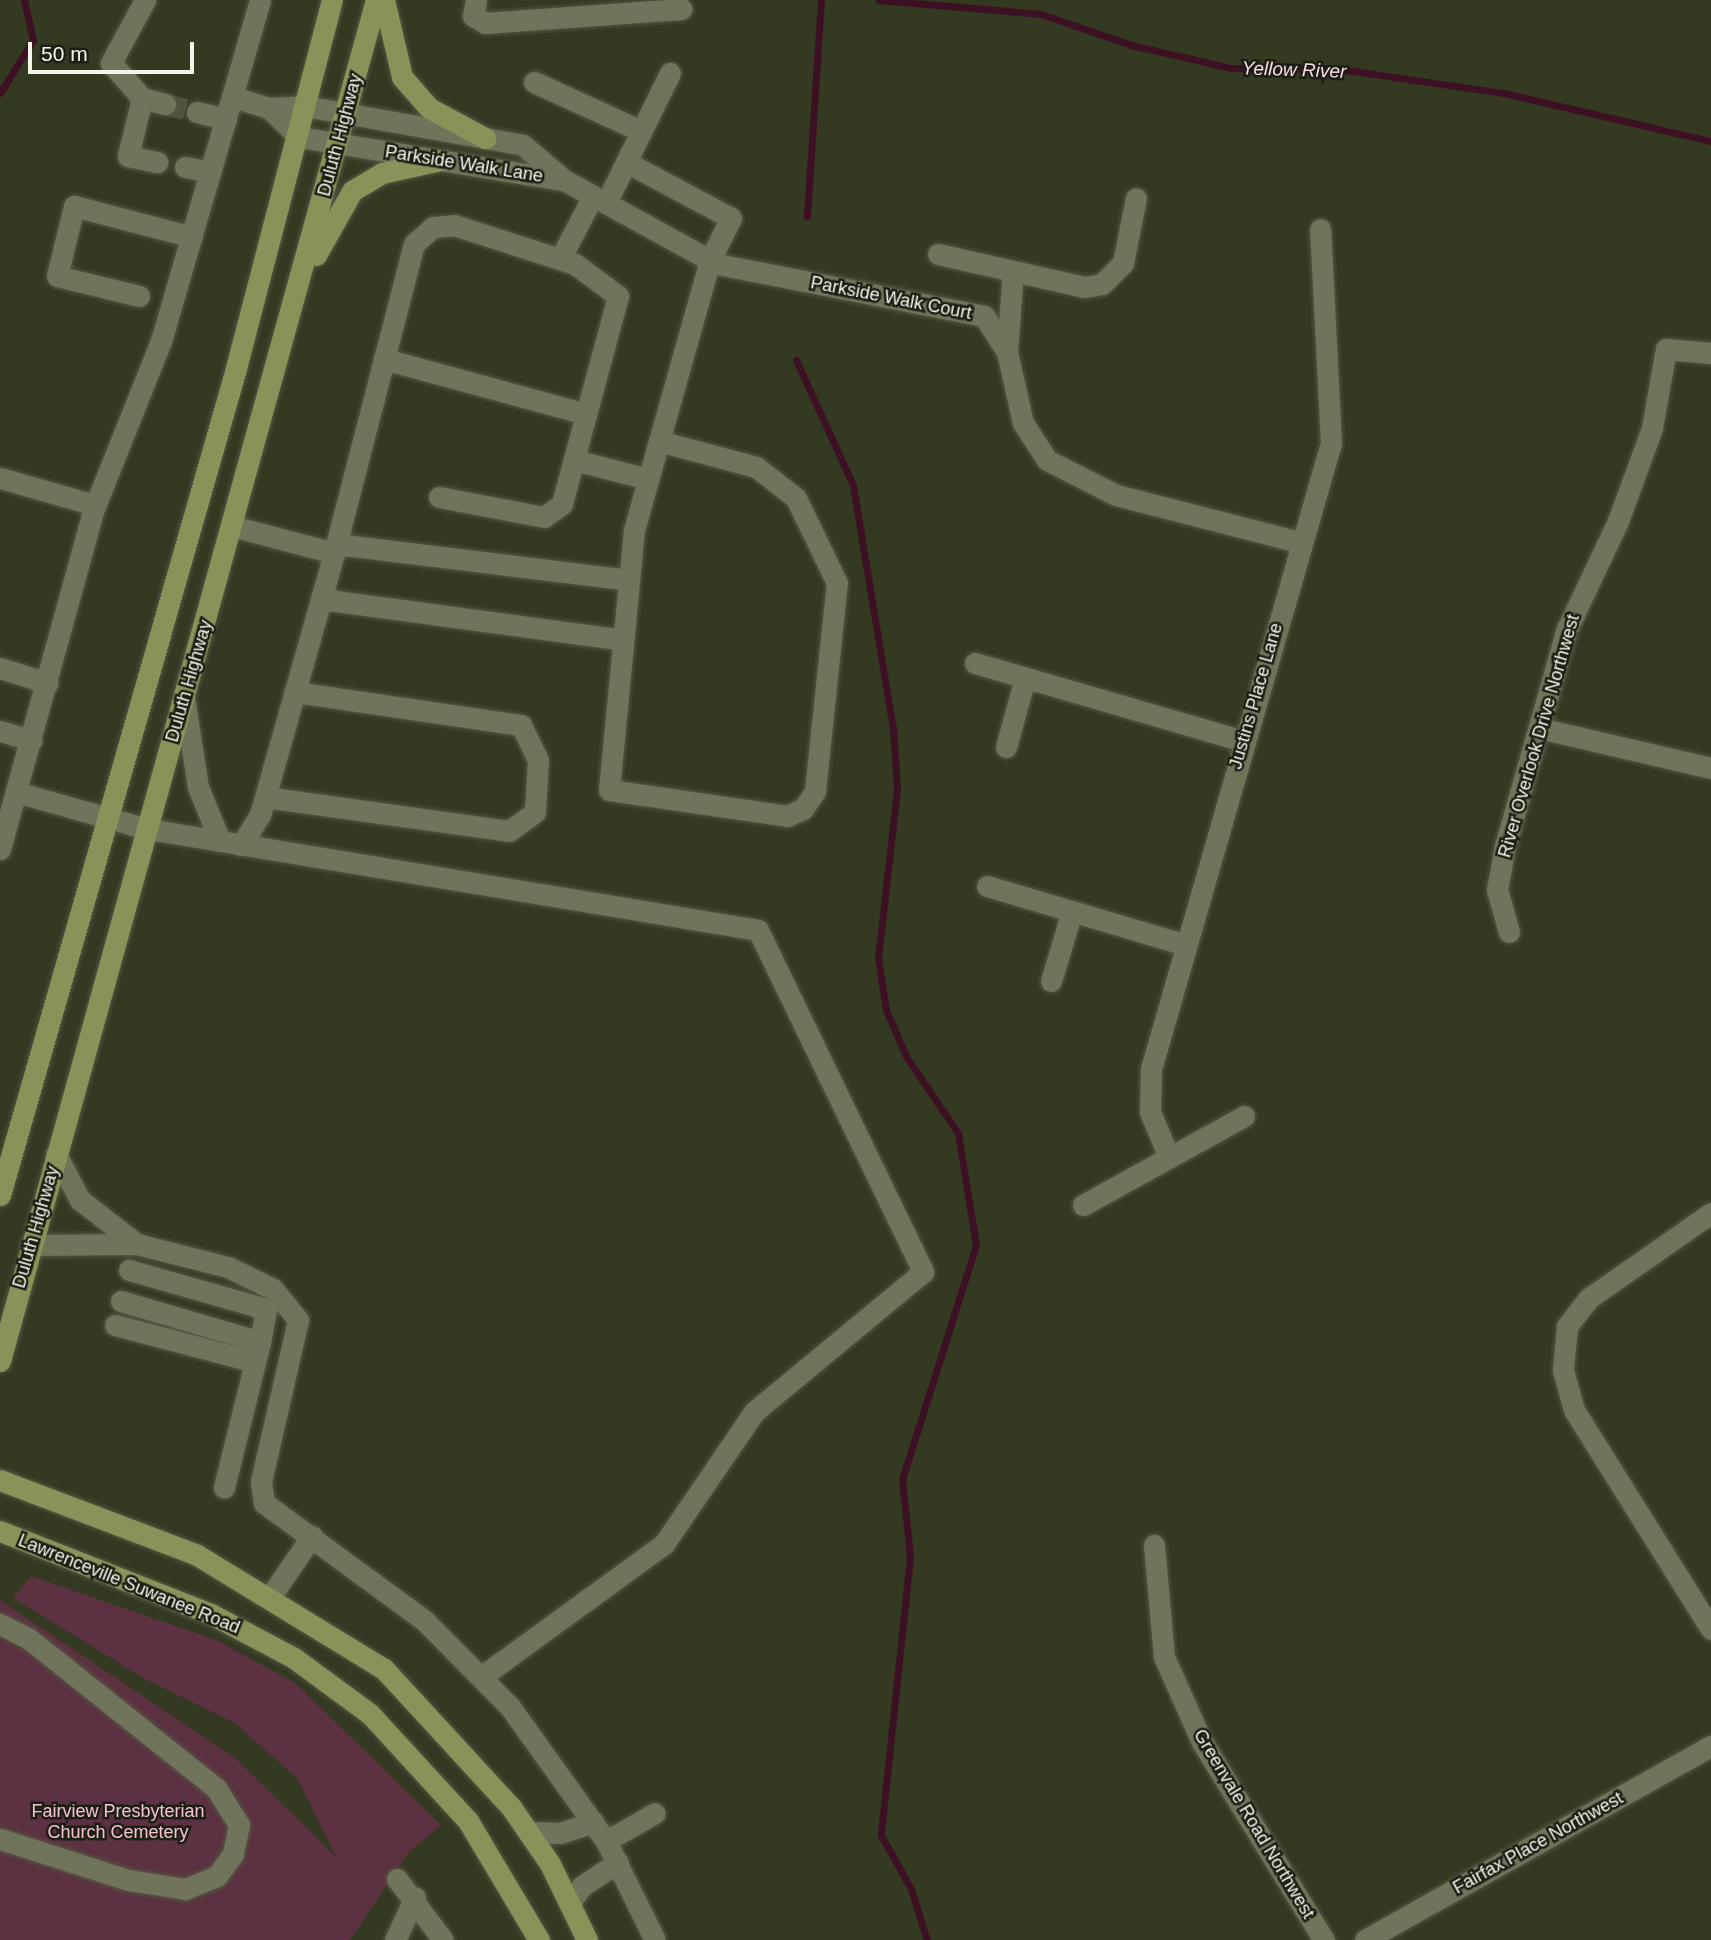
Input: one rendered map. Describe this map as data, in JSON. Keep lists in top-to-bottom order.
{
  "streets": {
    "main road": ["Duluth Highway", "Lawrenceville Suwanee Road"],
    "street": [
      "Parkside Walk Lane",
      "Parkside Walk Court",
      "Justins Place Lane",
      "River Overlook Drive Northwest",
      "Greenvale Road Northwest",
      "Fairfax Place Northwest"
    ]
  },
  "crossings": [
    ["Duluth Highway", "Parkside Walk Lane"],
    ["Parkside Walk Lane", "Parkside Walk Court"],
    ["Parkside Walk Court", "Justins Place Lane"]
  ],
  "water": ["Yellow River"],
  "parks": ["Fairview Presbyterian Church Cemetery"],
  "scale_bar": "50 m"
}
